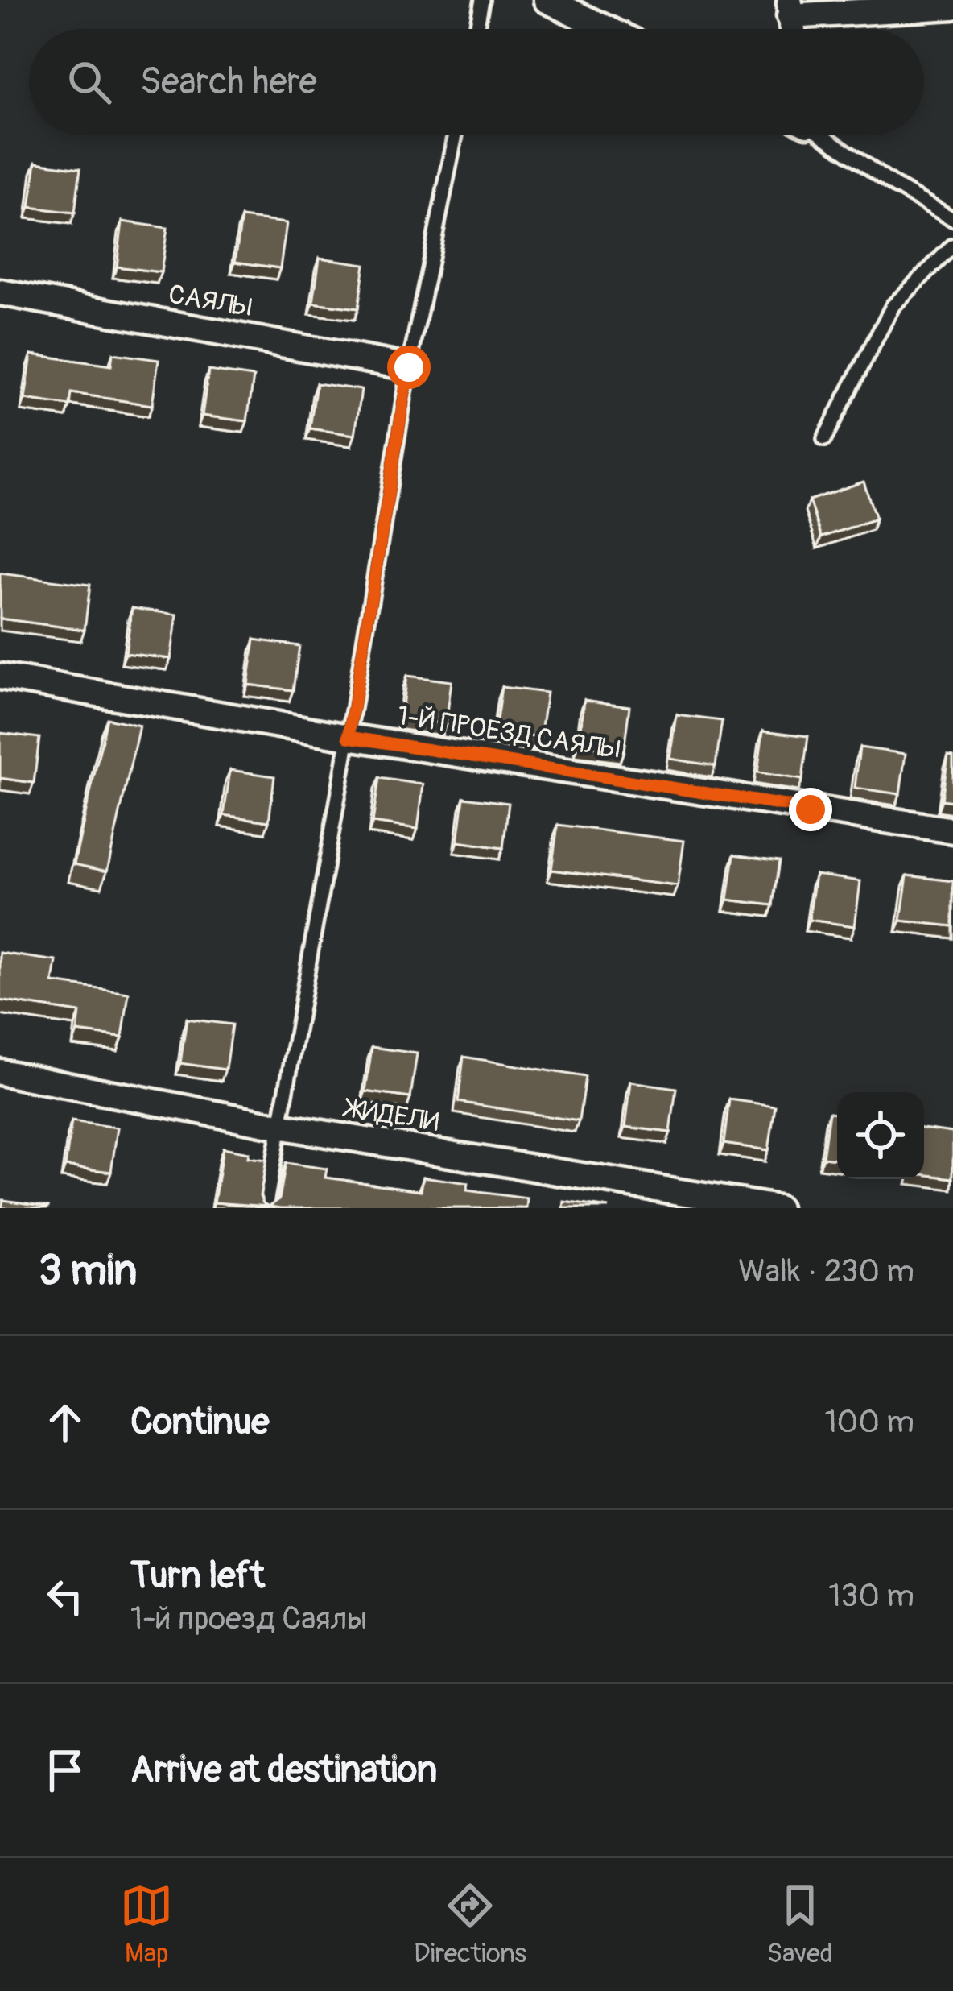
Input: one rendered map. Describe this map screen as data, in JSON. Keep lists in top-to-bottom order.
{
  "streets": {
    "street": ["САЯЛЫ", "1-Й ПРОЕЗД САЯЛЫ", "ЖИДЕЛИ"]
  },
  "page": {
    "search": "Search here",
    "heading": ["3 min", "Walk · 230 m"],
    "list": [
      ["Continue", "100 m"],
      ["Turn left", "1-й проезд Саялы", "130 m"],
      "Arrive at destination"
    ],
    "nav": ["Map", "Directions", "Saved"]
  }
}
